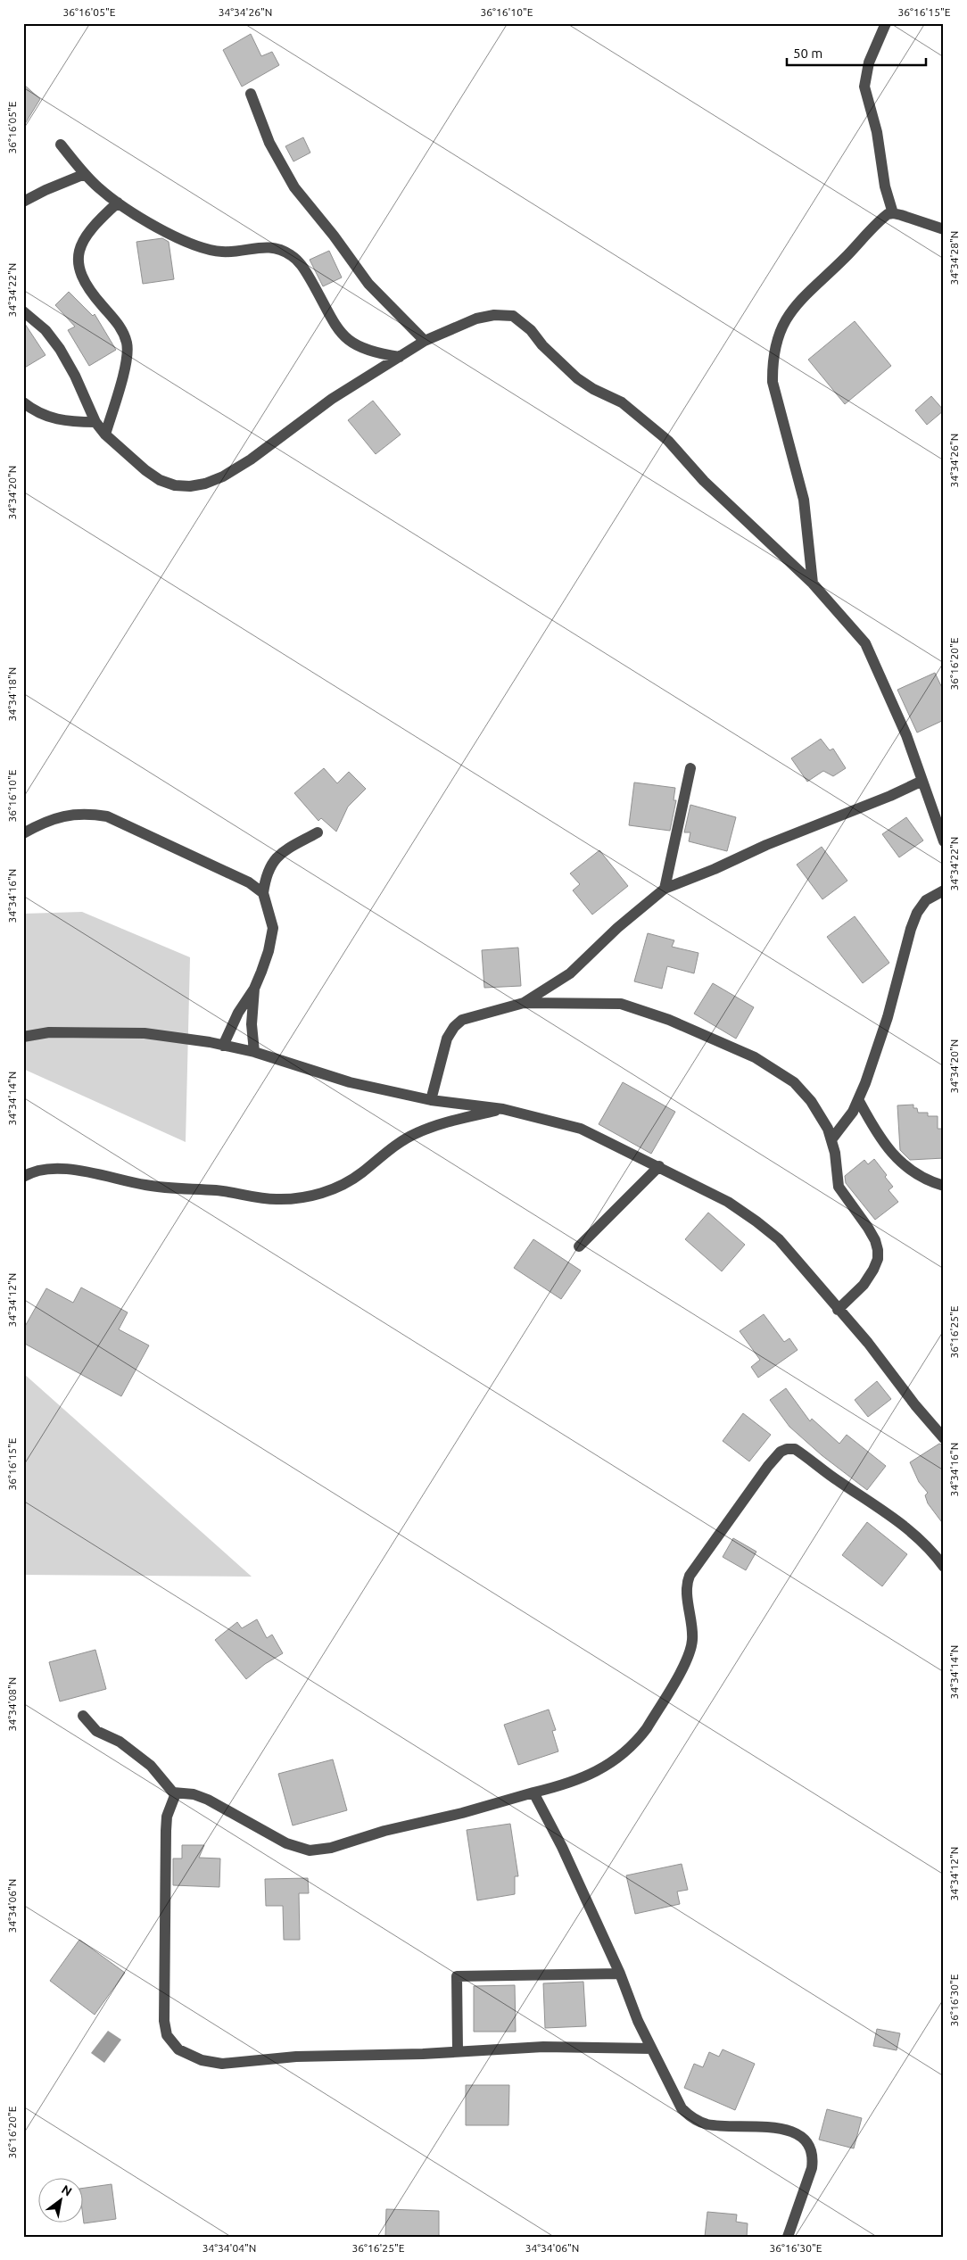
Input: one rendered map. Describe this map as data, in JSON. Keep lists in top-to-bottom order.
{
  "scale_bar": "50 m",
  "north": "top right",
  "coordinates": [
    "36°16'05\"E",
    "34°34'26\"N",
    "36°16'10\"E",
    "36°16'15\"E",
    "34°34'28\"N",
    "34°34'22\"N",
    "34°34'20\"N",
    "36°16'20\"E",
    "34°34'18\"N",
    "34°34'16\"N",
    "34°34'14\"N",
    "34°34'12\"N",
    "36°16'25\"E",
    "34°34'08\"N",
    "34°34'06\"N",
    "36°16'30\"E",
    "34°34'04\"N"
  ]
}
